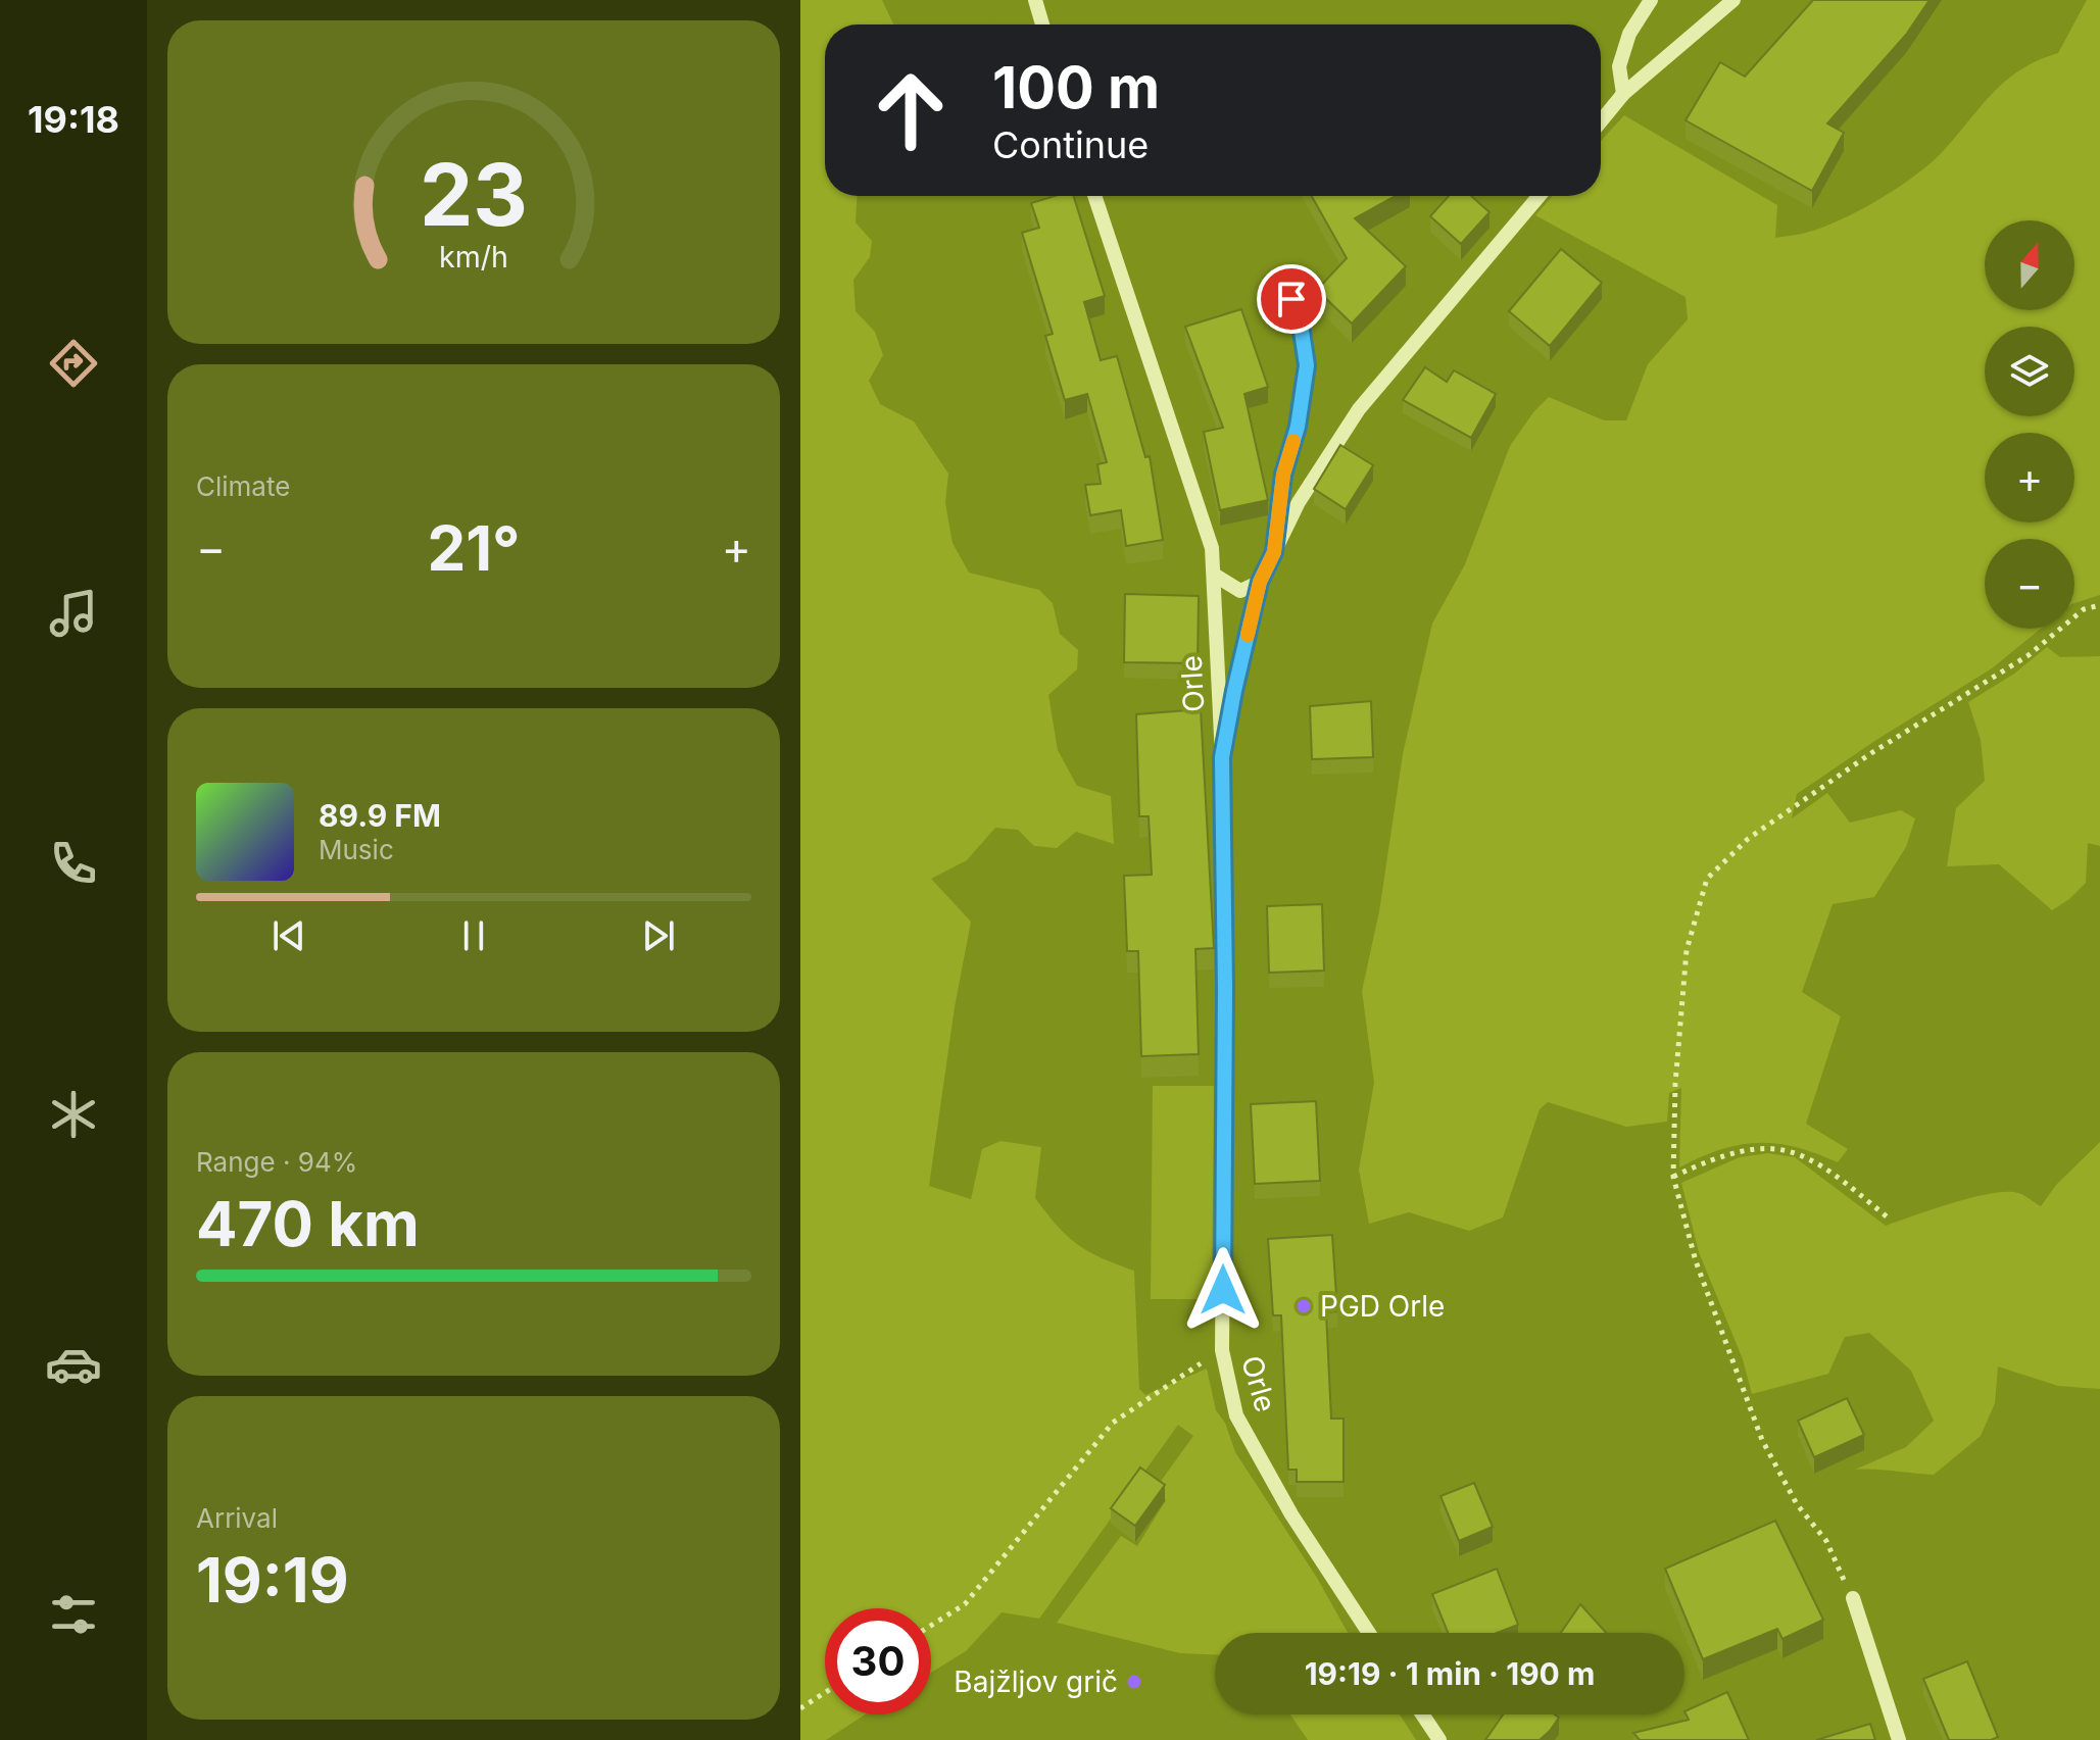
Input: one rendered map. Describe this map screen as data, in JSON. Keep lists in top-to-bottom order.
{
  "streets": {
    "street": ["Orle"]
  },
  "places": ["PGD Orle", "Bajžljov grič"],
  "north": "top",
  "page": {
    "tabs": "19:18",
    "turn": ["100 m", "Continue"],
    "map_buttons": ["+", "−"],
    "tile": [
      "Climate",
      ["Range · 94%", "470 km"],
      ["Arrival", "19:19"]
    ],
    "heat": ["−", "21°", "+"],
    "song": ["89.9 FM", "Music"],
    "limit": "30",
    "trip": "19:19 · 1 min · 190 m",
    "gauge": ["23", "km/h"]
  }
}
